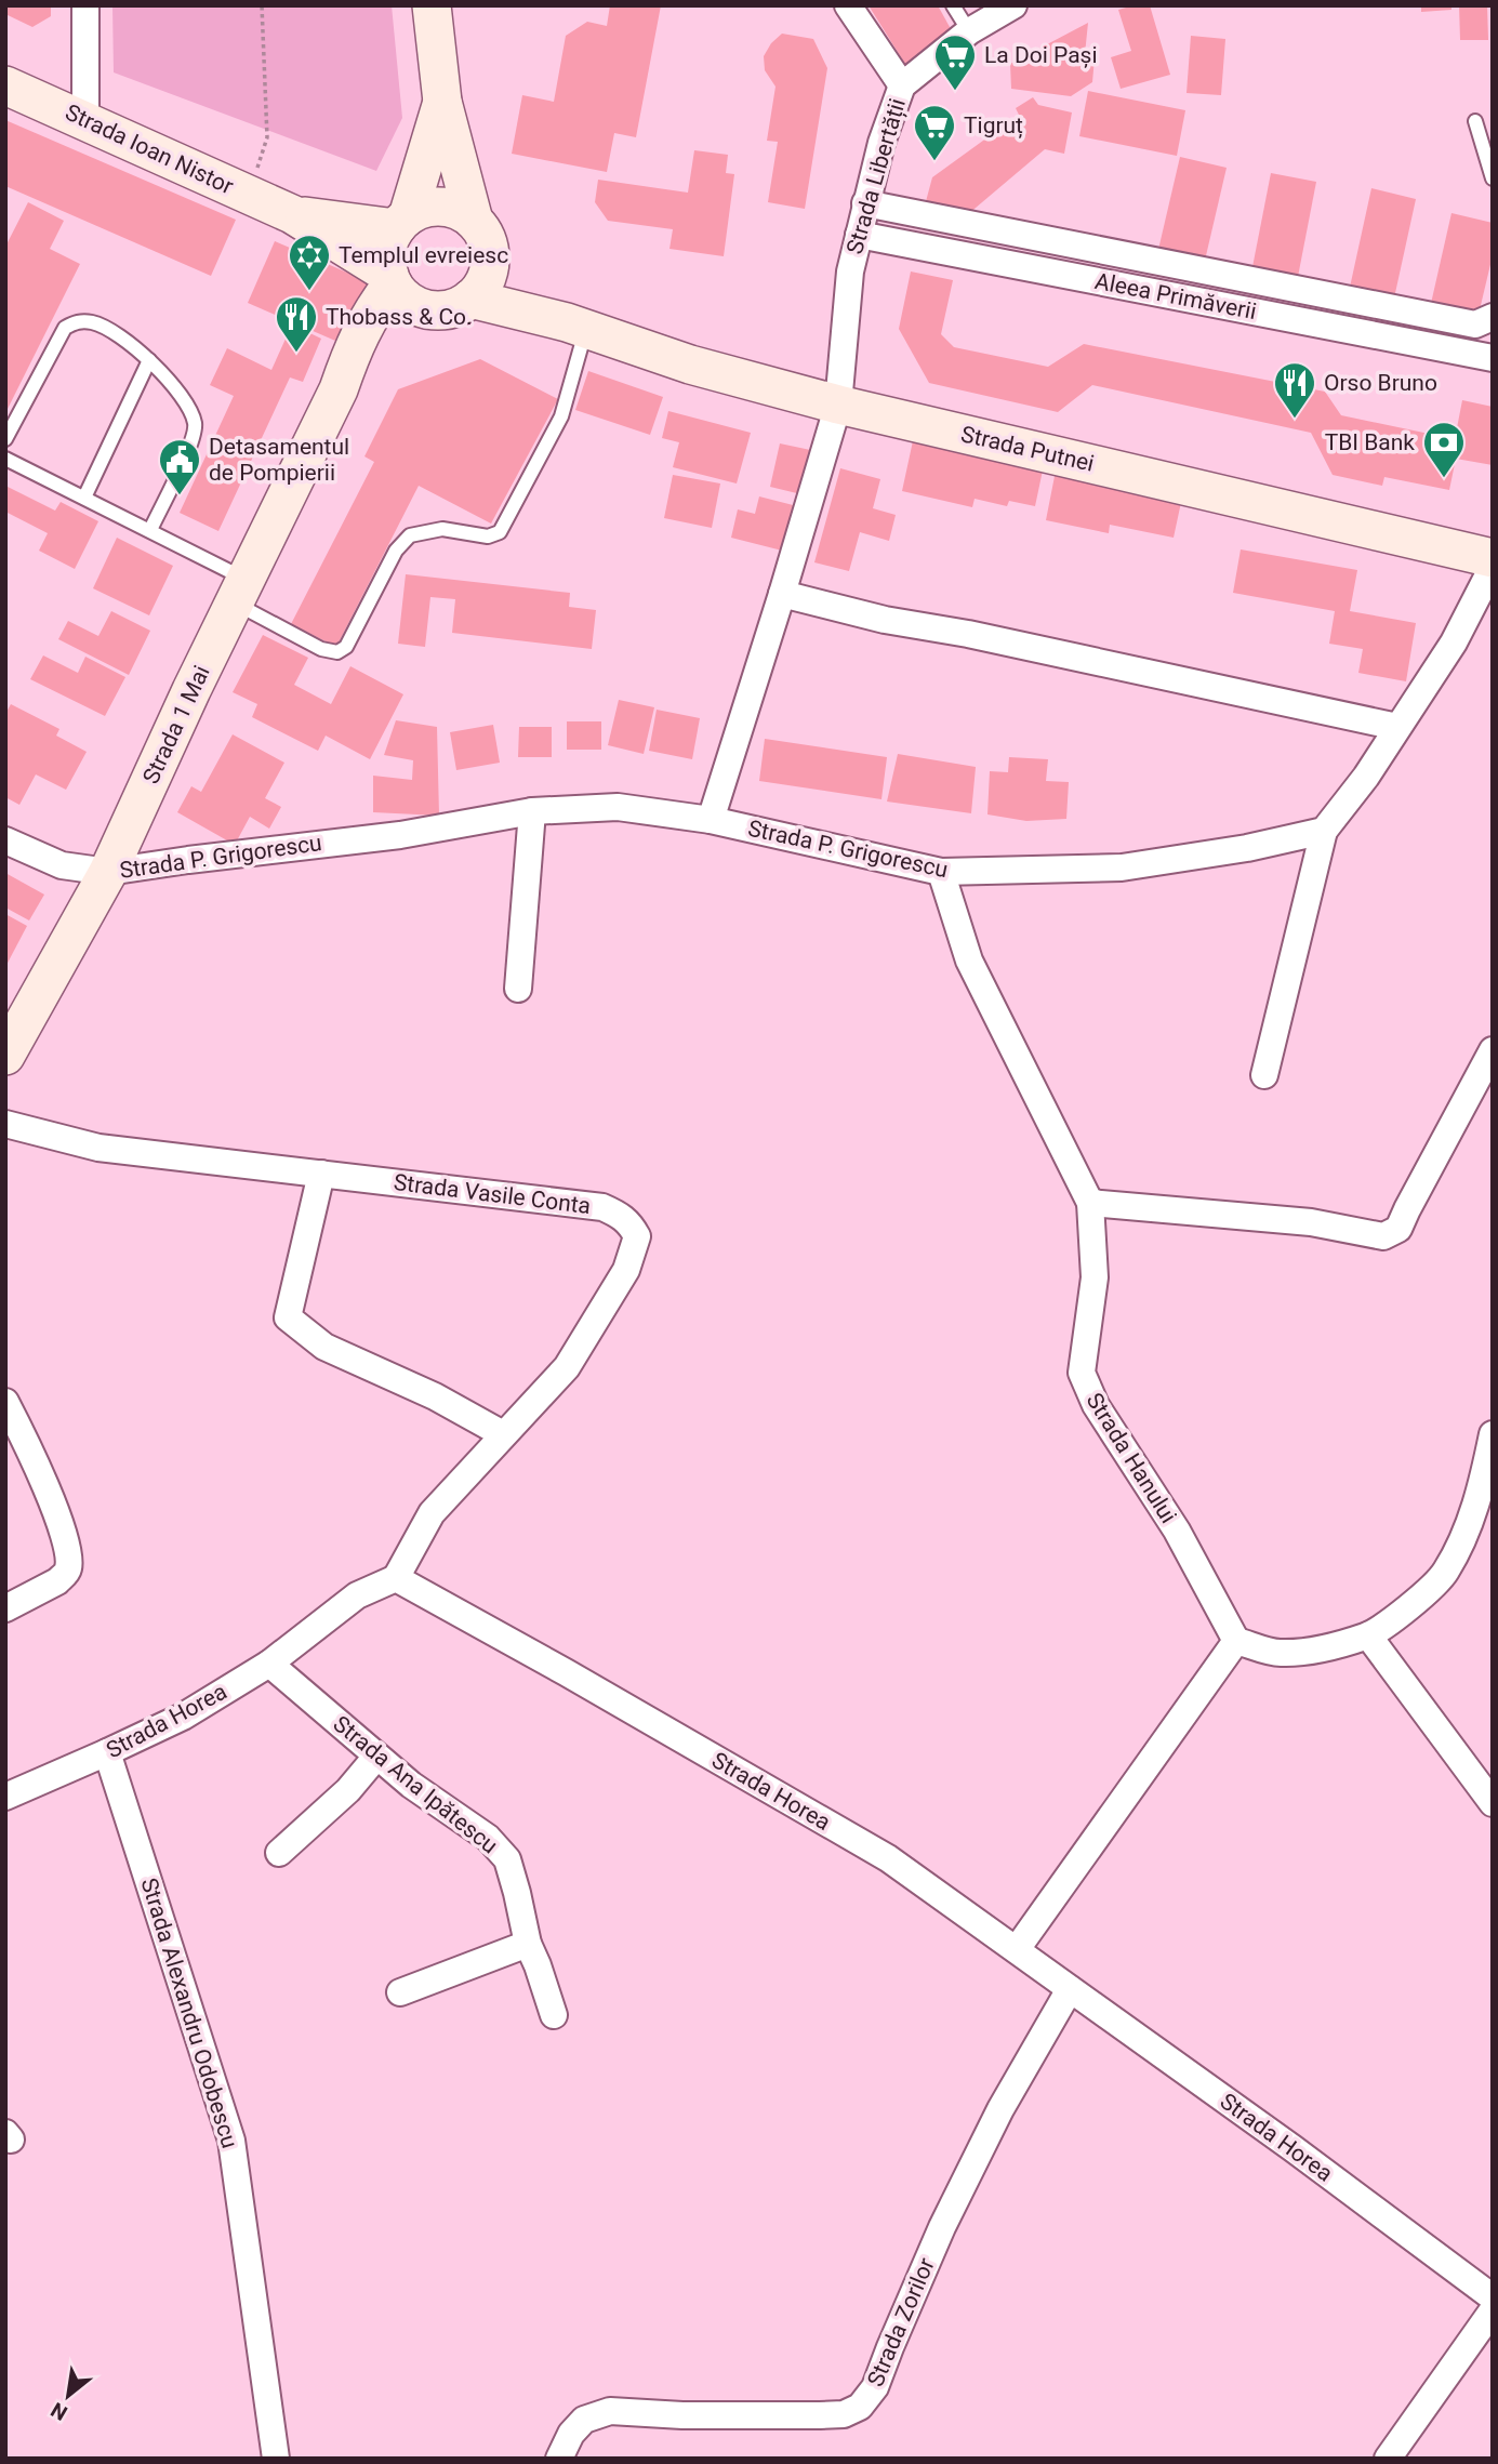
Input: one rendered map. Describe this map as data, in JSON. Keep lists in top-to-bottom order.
{
  "streets": {
    "main road": ["Strada Ioan Nistor", "Strada Putnei", "Strada 1 Mai"],
    "street": [
      "Strada Libertății",
      "Aleea Primăverii",
      "Strada P. Grigorescu",
      "Strada Vasile Conta",
      "Strada Hanului",
      "Strada Horea",
      "Strada Ana Ipătescu",
      "Strada Alexandru Odobescu",
      "Strada Zorilor"
    ]
  },
  "crossings": [
    ["Strada Ioan Nistor", "Strada Putnei"],
    ["Strada Ioan Nistor", "Strada 1 Mai"],
    ["Strada Libertății", "Aleea Primăverii"],
    ["Strada Libertății", "Strada Putnei"],
    ["Strada Libertății", "Strada P. Grigorescu"],
    ["Strada Putnei", "Strada 1 Mai"],
    ["Strada 1 Mai", "Strada P. Grigorescu"],
    ["Strada P. Grigorescu", "Strada Hanului"],
    ["Strada Vasile Conta", "Strada Horea"],
    ["Strada Horea", "Strada Ana Ipătescu"],
    ["Strada Horea", "Strada Alexandru Odobescu"],
    ["Strada Horea", "Strada Zorilor"]
  ],
  "places": {
    "supermarket": ["La Doi Pași", "Tigruț"],
    "synagogue": ["Templul evreiesc"],
    "restaurant": ["Thobass & Co.", "Orso Bruno"],
    "bank": ["TBI Bank"],
    "public building": ["Detasamentul de Pompierii"]
  },
  "north": "bottom left"
}
